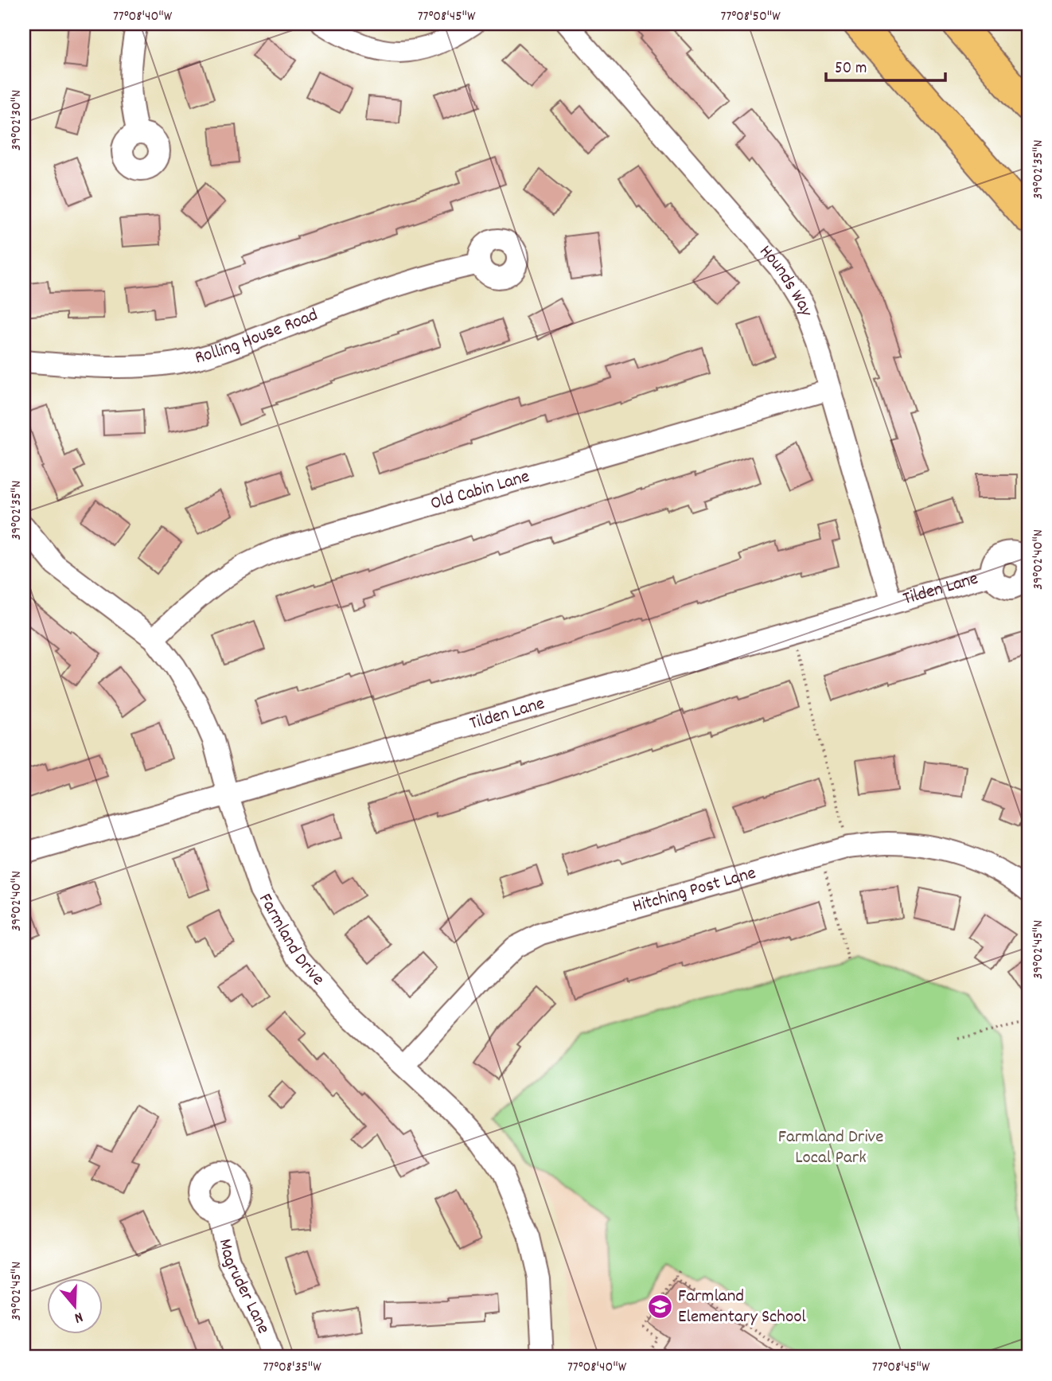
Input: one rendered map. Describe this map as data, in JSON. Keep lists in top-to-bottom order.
{
  "streets": {
    "street": [
      "Hounds Way",
      "Rolling House Road",
      "Old Cabin Lane",
      "Tilden Lane",
      "Hitching Post Lane",
      "Farmland Drive",
      "Magruder Lane"
    ]
  },
  "crossings": [
    ["Hounds Way", "Old Cabin Lane"],
    ["Hounds Way", "Tilden Lane"],
    ["Old Cabin Lane", "Farmland Drive"],
    ["Tilden Lane", "Farmland Drive"],
    ["Hitching Post Lane", "Farmland Drive"]
  ],
  "parks": ["Farmland Drive Local Park"],
  "places": {
    "school or university": ["Farmland Elementary School"]
  },
  "scale_bar": "50 m",
  "north": "bottom",
  "coordinates": [
    "77°08'40\"W",
    "77°08'45\"W",
    "77°08'50\"W",
    "39°02'30\"N",
    "39°02'35\"N",
    "39°02'40\"N",
    "39°02'45\"N",
    "77°08'35\"W"
  ]
}
